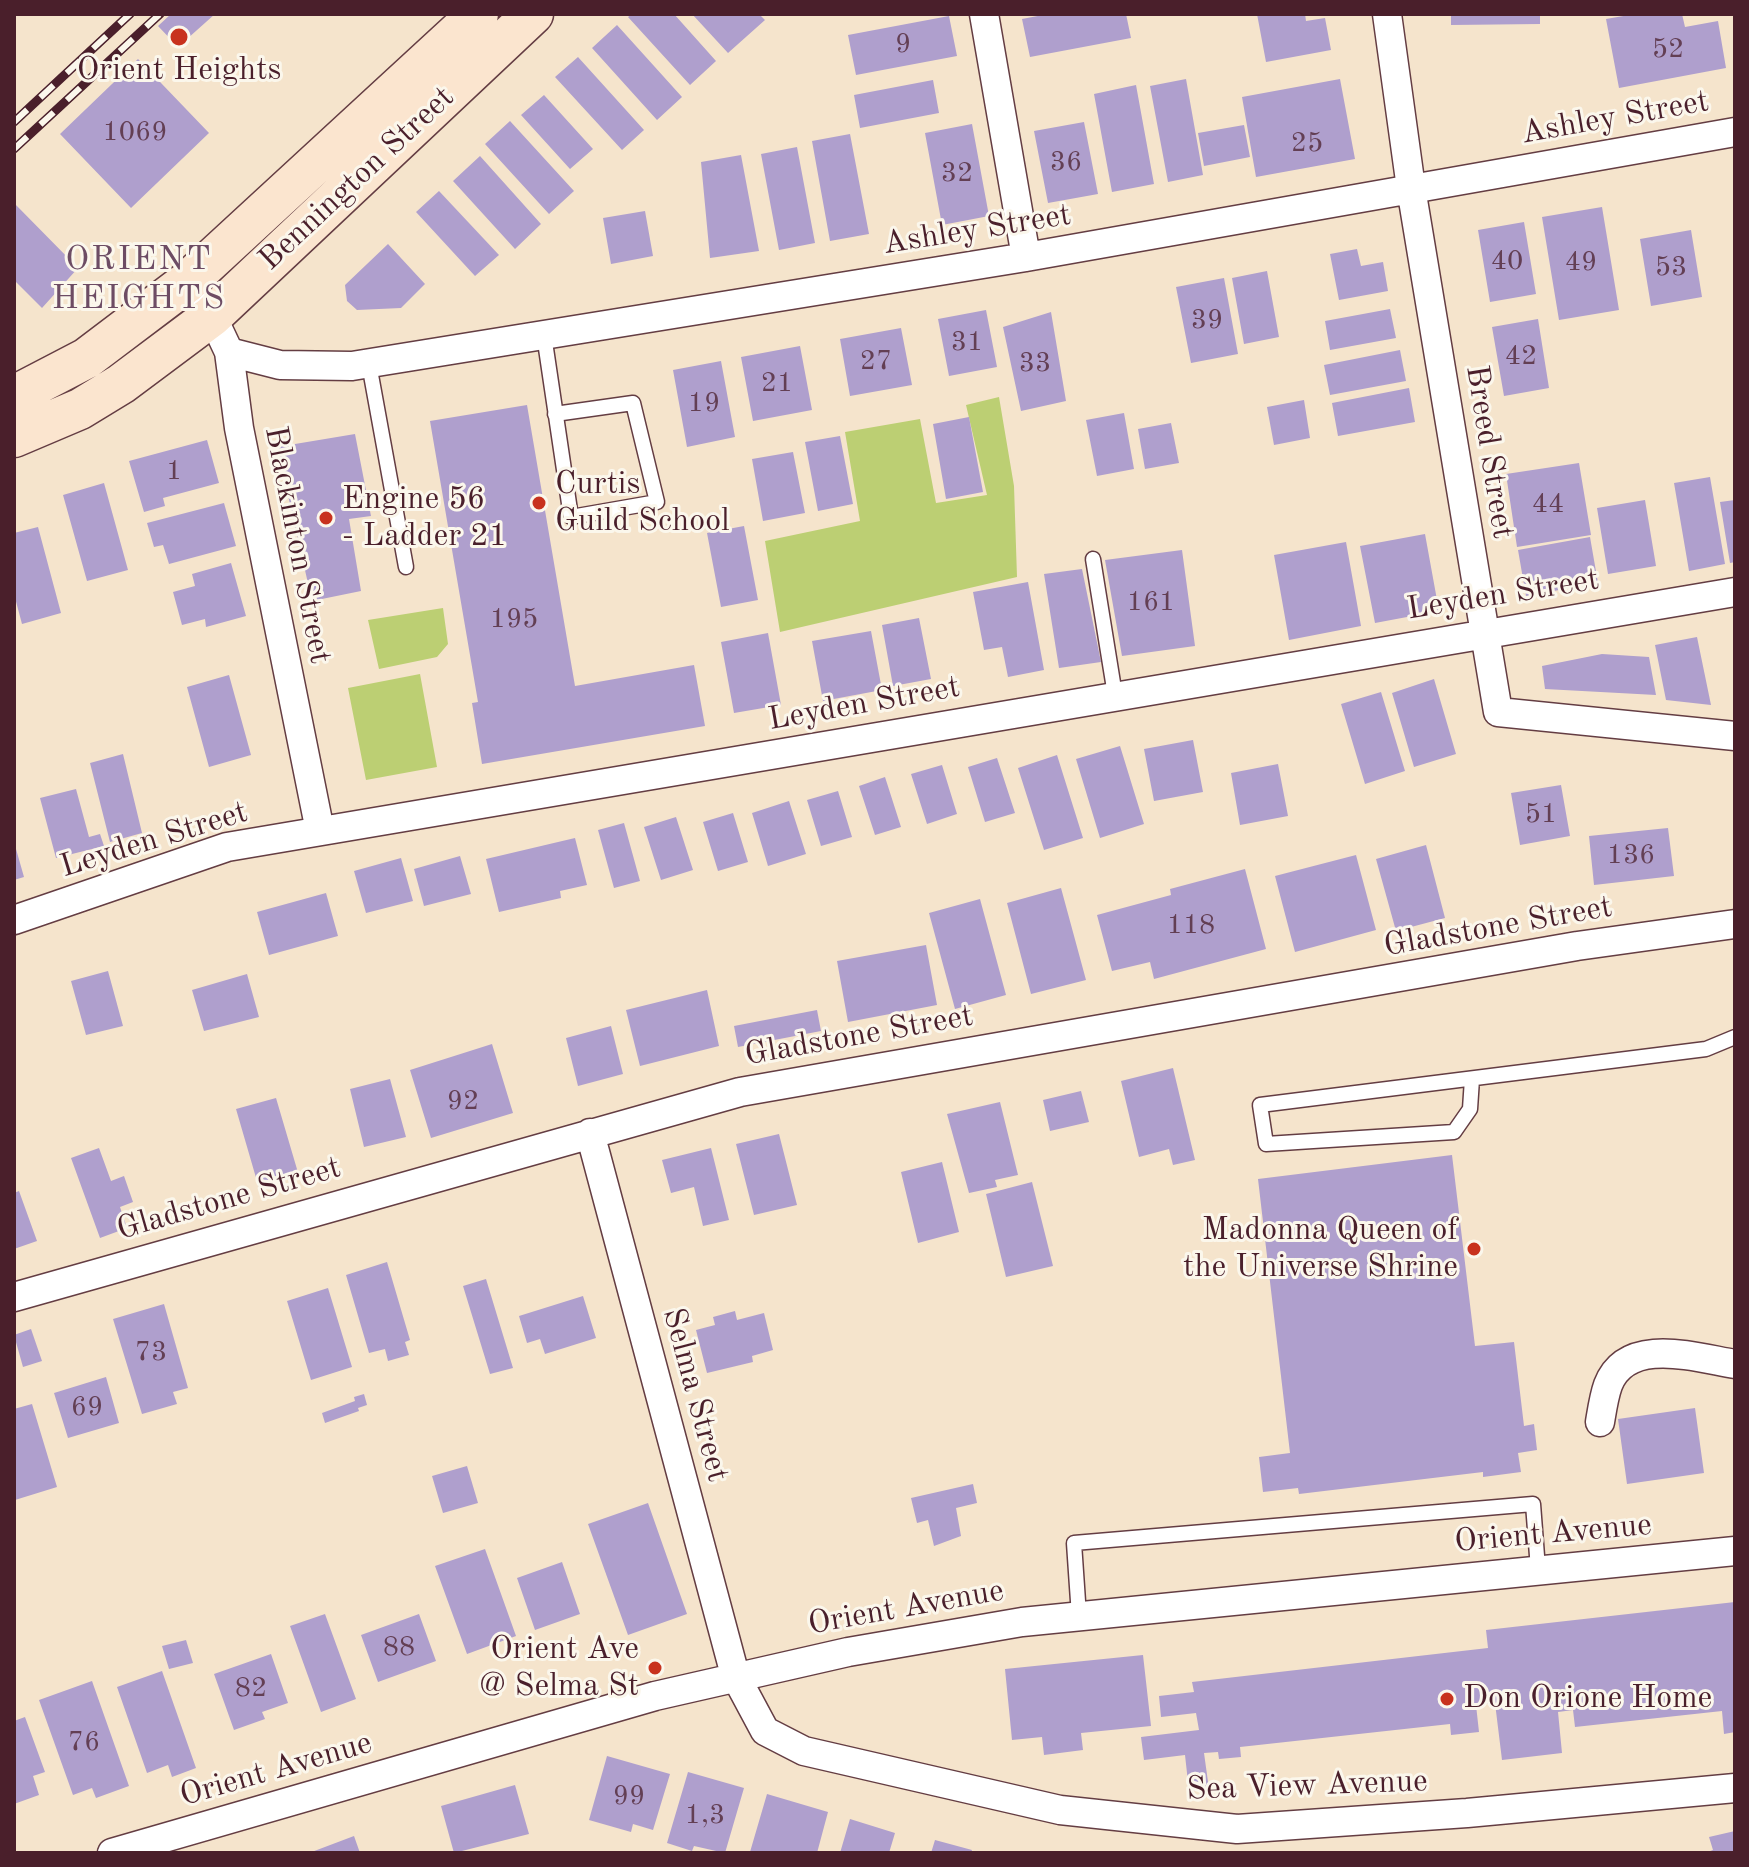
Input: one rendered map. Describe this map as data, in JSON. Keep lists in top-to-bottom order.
{
  "streets": {
    "main road": ["Bennington Street"],
    "street": [
      "Ashley Street",
      "Breed Street",
      "Blackinton Street",
      "Leyden Street",
      "Gladstone Street",
      "Selma Street",
      "Orient Avenue",
      "Sea View Avenue"
    ]
  },
  "crossings": [
    ["Ashley Street", "Breed Street"],
    ["Ashley Street", "Blackinton Street"],
    ["Bennington Street", "Blackinton Street"],
    ["Breed Street", "Leyden Street"],
    ["Blackinton Street", "Leyden Street"],
    ["Gladstone Street", "Selma Street"],
    ["Selma Street", "Orient Avenue"],
    ["Selma Street", "Sea View Avenue"],
    ["Orient Avenue", "Sea View Avenue"]
  ],
  "districts": ["ORIENT HEIGHTS"],
  "places": [
    "Orient Heights",
    "Curtis Guild School",
    "Engine 56 - Ladder 21",
    "Madonna Queen of the Universe Shrine",
    "Orient Ave @ Selma St",
    "Don Orione Home"
  ],
  "house_numbers": [
    "9",
    "52",
    "1069",
    "25",
    "36",
    "32",
    "40",
    "49",
    "53",
    "39",
    "31",
    "42",
    "27",
    "33",
    "21",
    "19",
    "1",
    "44",
    "161",
    "195",
    "51",
    "136",
    "118",
    "92",
    "73",
    "69",
    "88",
    "82",
    "76",
    "99",
    "1,3"
  ]
}
